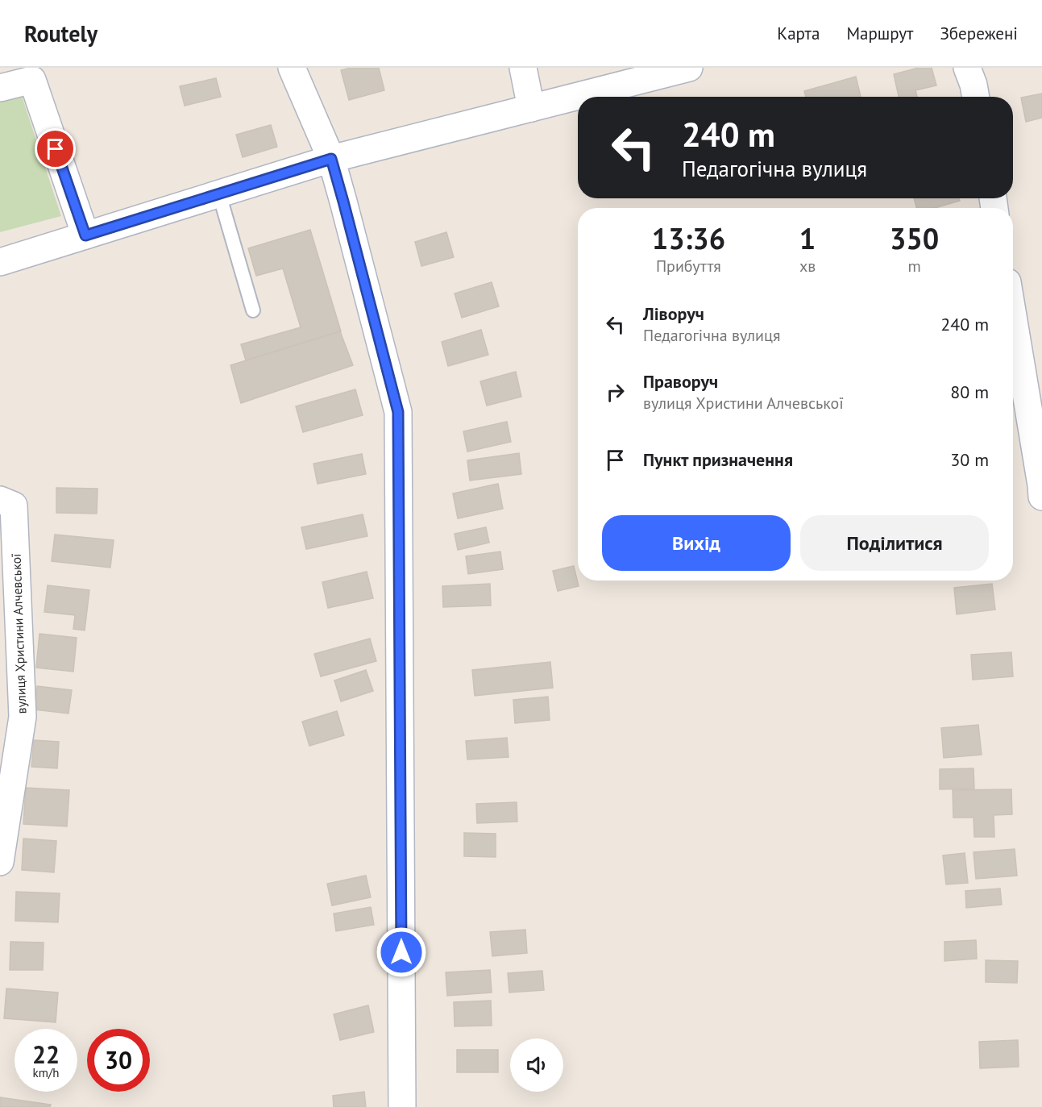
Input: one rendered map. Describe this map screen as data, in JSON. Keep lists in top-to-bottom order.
{
  "streets": {
    "street": ["вулиця Христини Алчевської"]
  },
  "page": {
    "header": "Routely",
    "nav": ["Карта", "Маршрут", "Збережені"],
    "turn": ["240 m", "Педагогічна вулиця"],
    "eta": [
      "13:36",
      "Прибуття",
      "1",
      "хв",
      "350",
      "m"
    ],
    "list": [
      {
        "name": "Ліворуч",
        "note": "Педагогічна вулиця",
        "value": "240 m"
      },
      {
        "name": "Праворуч",
        "note": "вулиця Христини Алчевської",
        "value": "80 m"
      },
      {
        "name": "Пункт призначення",
        "value": "30 m"
      }
    ],
    "buttons": ["Вихід", "Поділитися"],
    "speed": "22 km/h",
    "limit": "30"
  }
}
